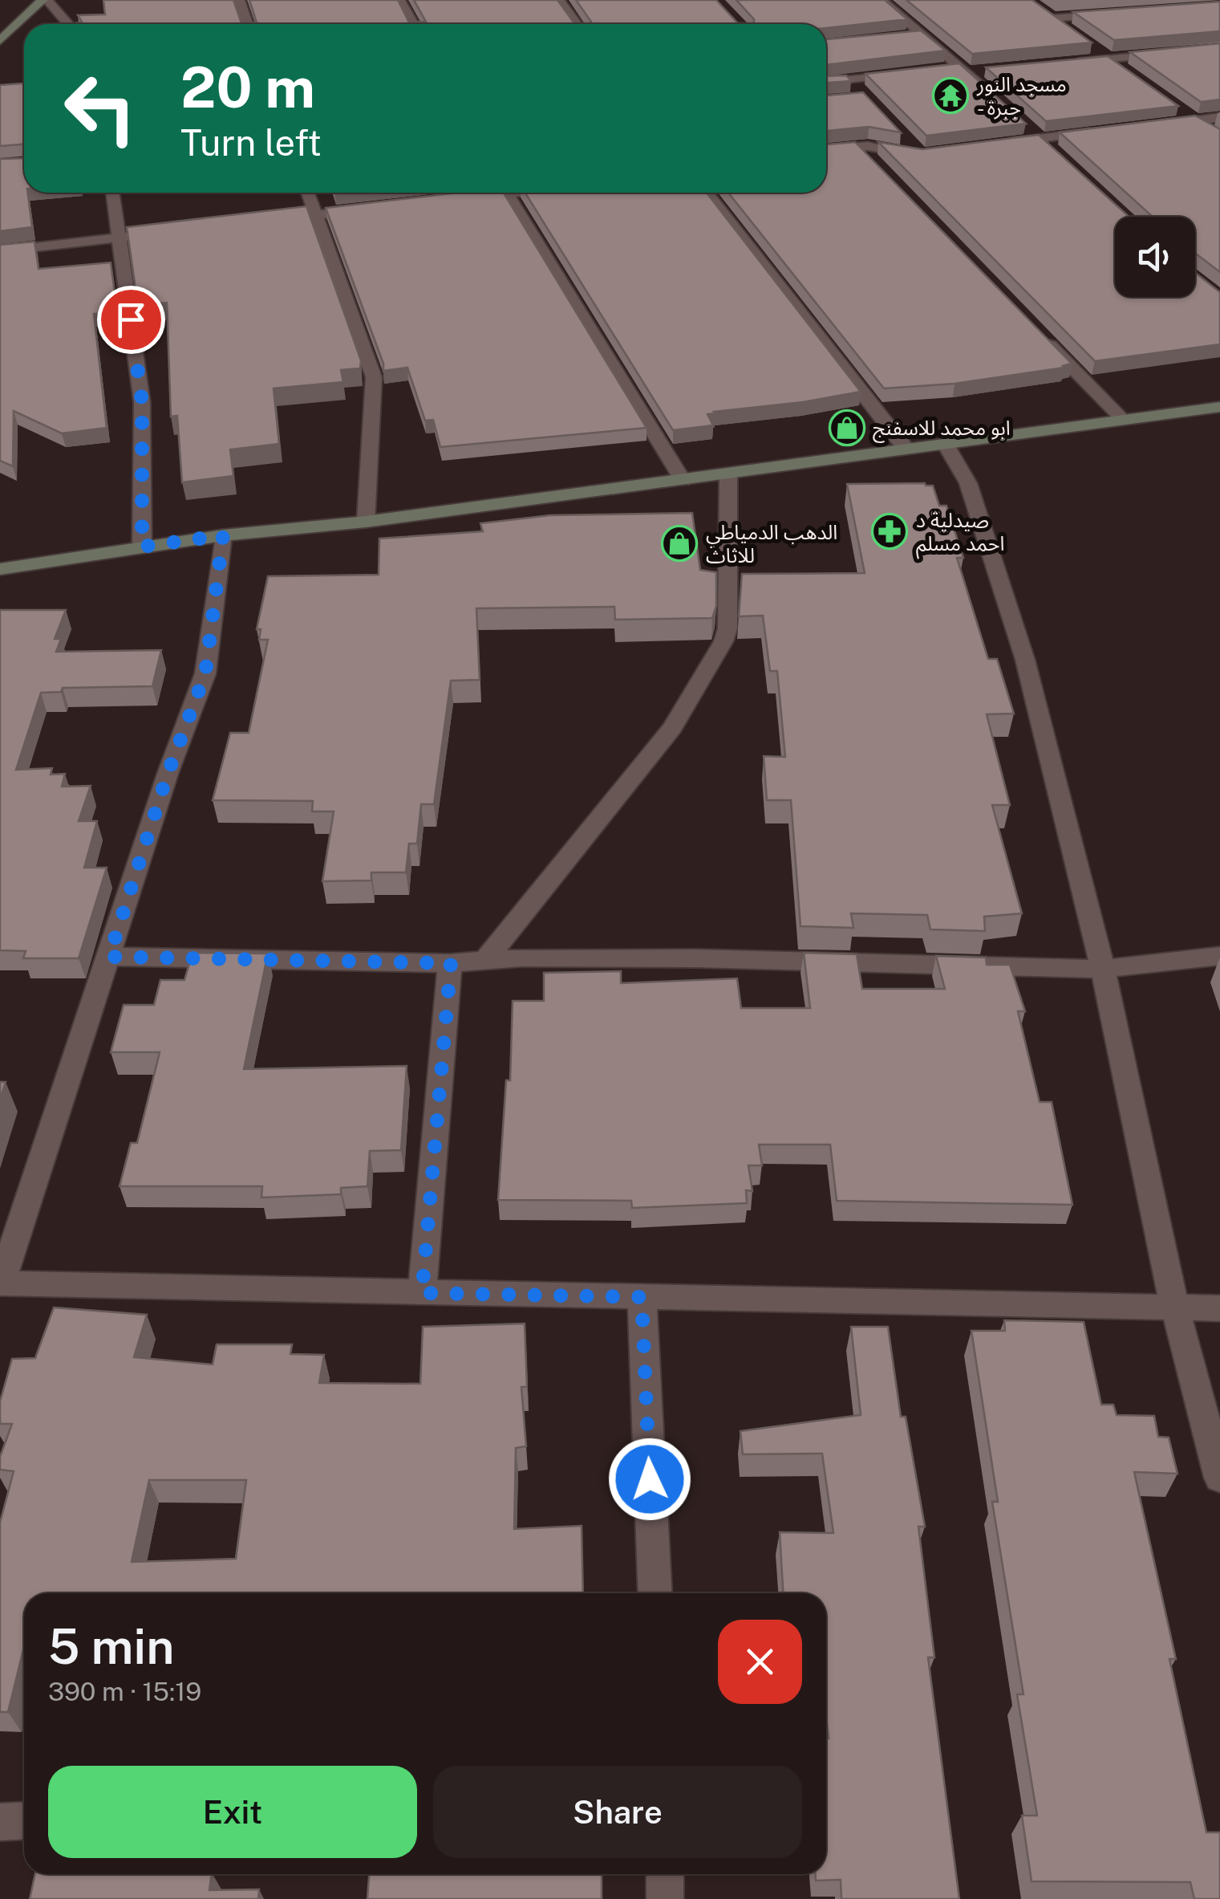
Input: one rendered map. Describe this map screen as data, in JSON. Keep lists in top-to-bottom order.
{
  "places": {
    "temple": ["مسجد النور - جبرة"],
    "shop": ["ابو محمد للاسفنج", "الدهب الدمياطي للاثاث"],
    "pharmacy": ["صيدلية د احمد مسلم"]
  },
  "page": {
    "turn": ["20 m", "Turn left"],
    "heading": ["5 min", "390 m · 15:19"],
    "buttons": ["Exit", "Share"]
  }
}
